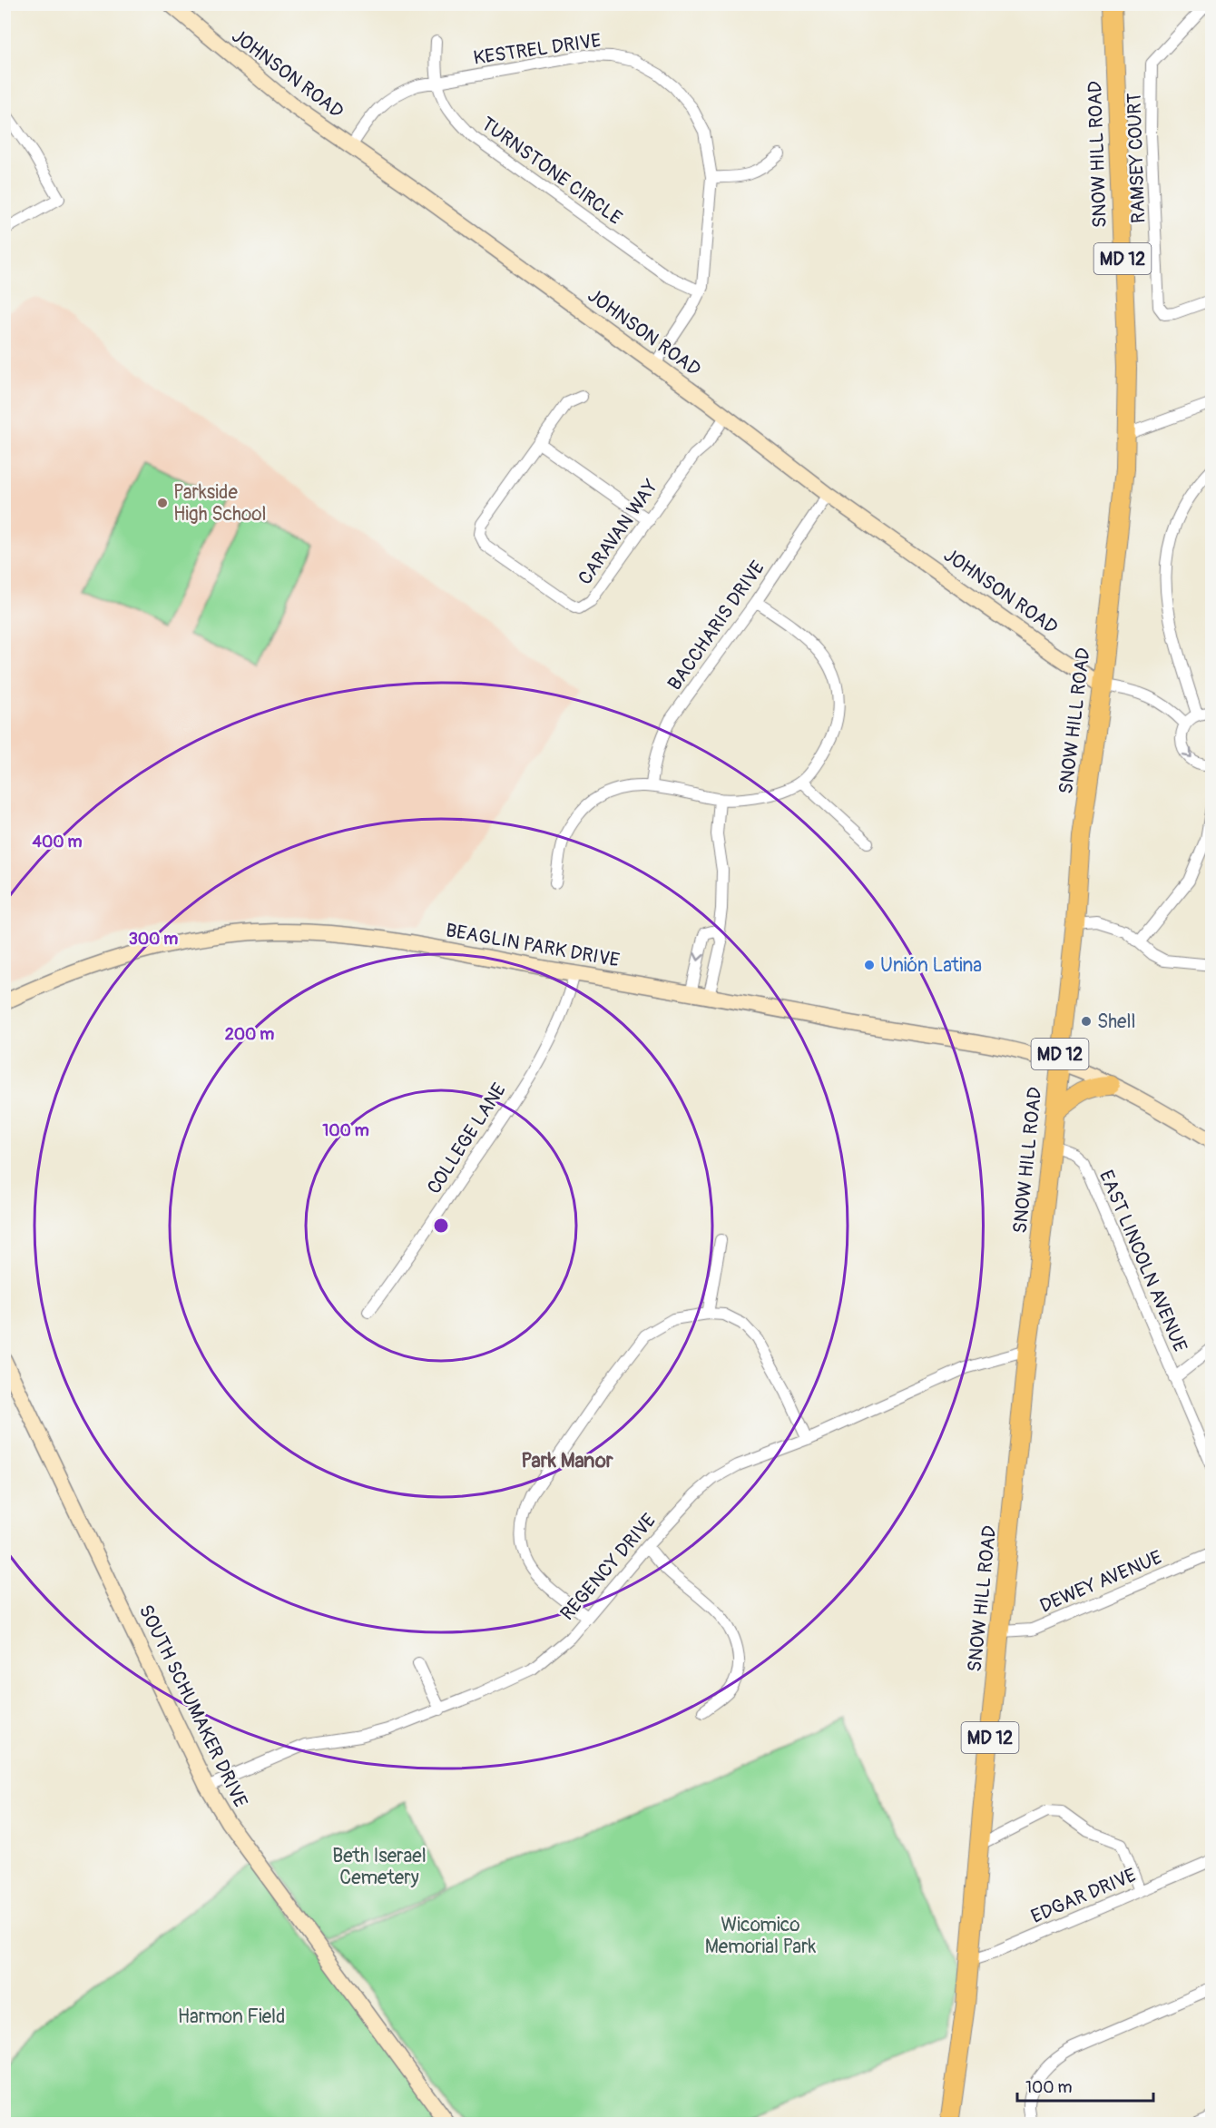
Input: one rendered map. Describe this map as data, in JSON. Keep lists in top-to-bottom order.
{
  "streets": {
    "main road": ["SNOW HILL ROAD", "MD 12"],
    "street": [
      "KESTREL DRIVE",
      "JOHNSON ROAD",
      "RAMSEY COURT",
      "TURNSTONE CIRCLE",
      "CARAVAN WAY",
      "BACCHARIS DRIVE",
      "BEAGLIN PARK DRIVE",
      "COLLEGE LANE",
      "EAST LINCOLN AVENUE",
      "REGENCY DRIVE",
      "DEWEY AVENUE",
      "SOUTH SCHUMAKER DRIVE",
      "EDGAR DRIVE"
    ]
  },
  "crossings": [
    ["KESTREL DRIVE", "JOHNSON ROAD"],
    ["KESTREL DRIVE", "TURNSTONE CIRCLE"],
    ["JOHNSON ROAD", "SNOW HILL ROAD"],
    ["JOHNSON ROAD", "CARAVAN WAY"],
    ["JOHNSON ROAD", "BACCHARIS DRIVE"],
    ["SNOW HILL ROAD", "BEAGLIN PARK DRIVE"],
    ["SNOW HILL ROAD", "EAST LINCOLN AVENUE"],
    ["SNOW HILL ROAD", "REGENCY DRIVE"],
    ["SNOW HILL ROAD", "DEWEY AVENUE"],
    ["SNOW HILL ROAD", "EDGAR DRIVE"],
    ["BEAGLIN PARK DRIVE", "COLLEGE LANE"],
    ["REGENCY DRIVE", "SOUTH SCHUMAKER DRIVE"]
  ],
  "districts": ["Park Manor"],
  "parks": ["Beth Iserael Cemetery", "Wicomico Memorial Park", "Harmon Field"],
  "places": ["Parkside High School", "Unión Latina", "Shell"],
  "scale_bar": "100 m",
  "rings": [
    "400 m",
    "300 m",
    "200 m",
    "100 m"
  ]
}
